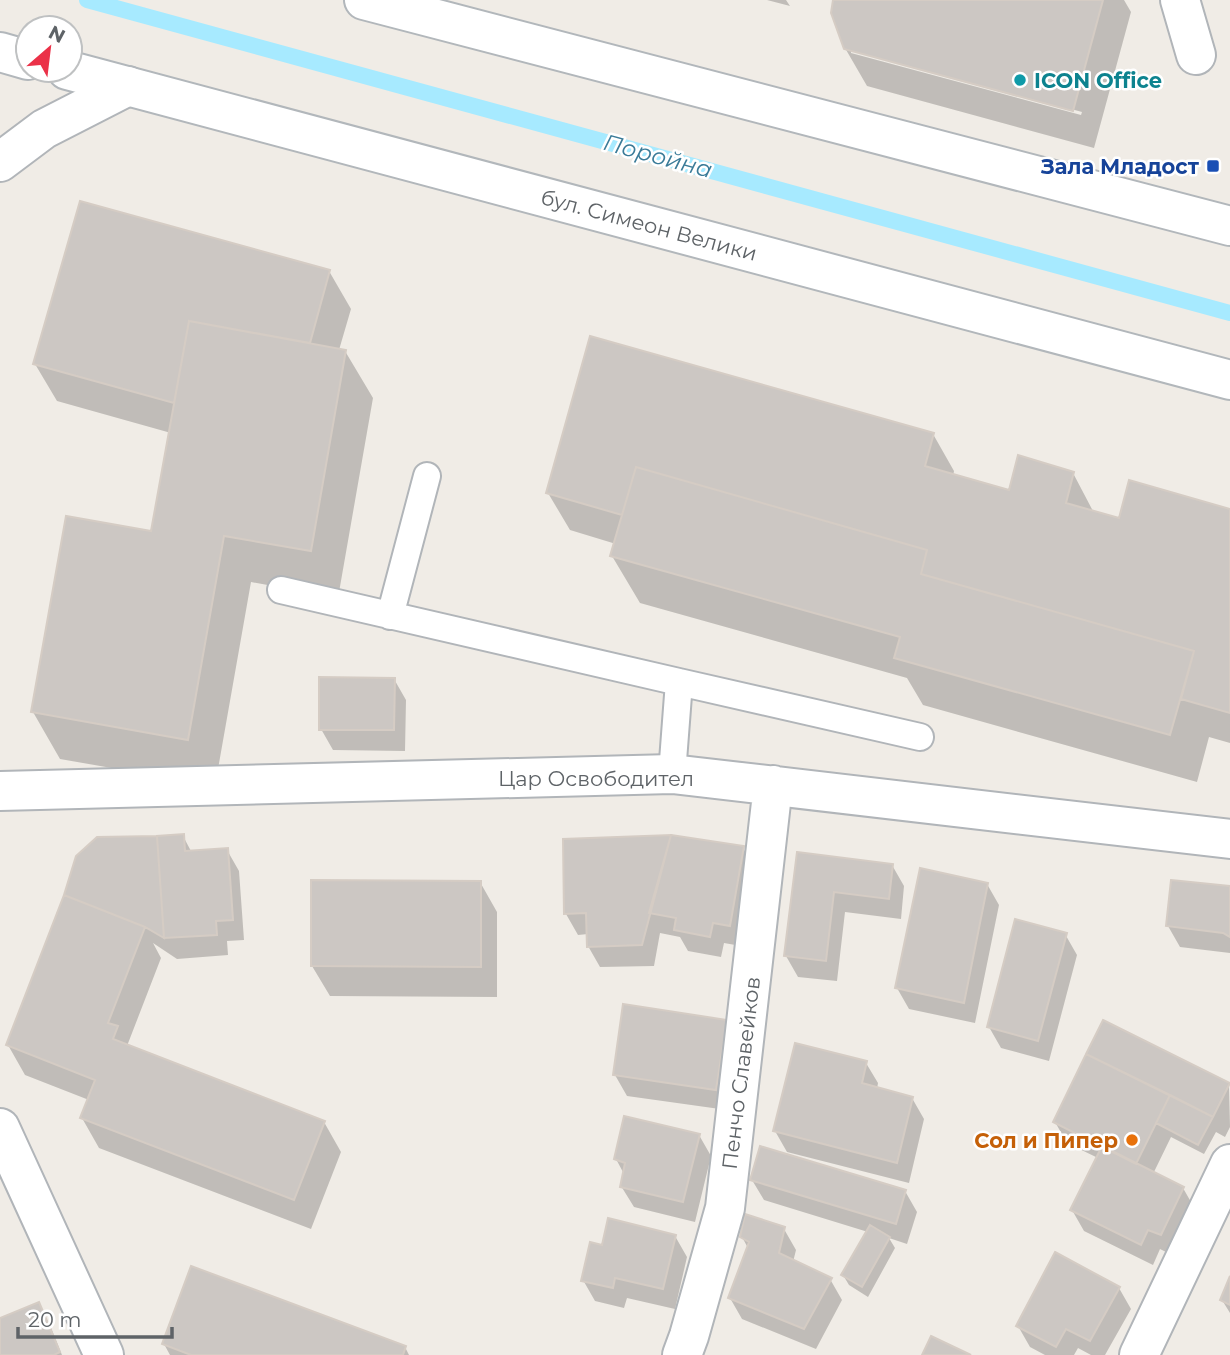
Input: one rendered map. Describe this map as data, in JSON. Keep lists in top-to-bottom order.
{
  "streets": {
    "street": ["бул. Симеон Велики", "Цар Освободител", "Пенчо Славейков"]
  },
  "crossings": [
    ["Цар Освободител", "Пенчо Славейков"]
  ],
  "water": ["Поройна"],
  "places": {
    "other": ["ICON Office", "Сол и Пипер"],
    "transit": ["Зала Младост"]
  },
  "scale_bar": "20 m",
  "north": "top right"
}
